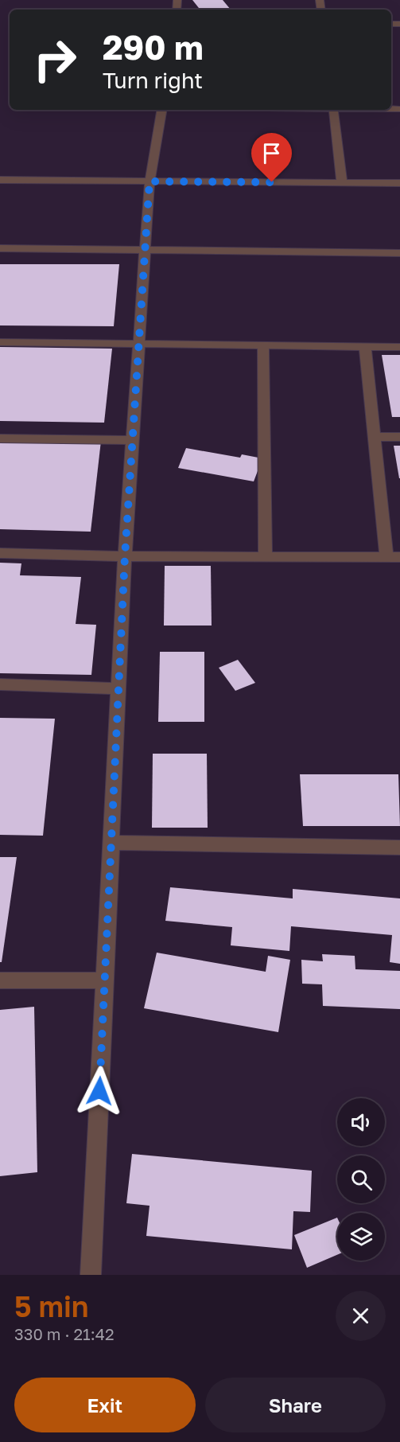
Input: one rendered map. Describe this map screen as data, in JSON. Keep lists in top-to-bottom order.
{
  "page": {
    "turn": ["290 m", "Turn right"],
    "heading": ["5 min", "330 m · 21:42"],
    "buttons": ["Exit", "Share"]
  }
}
